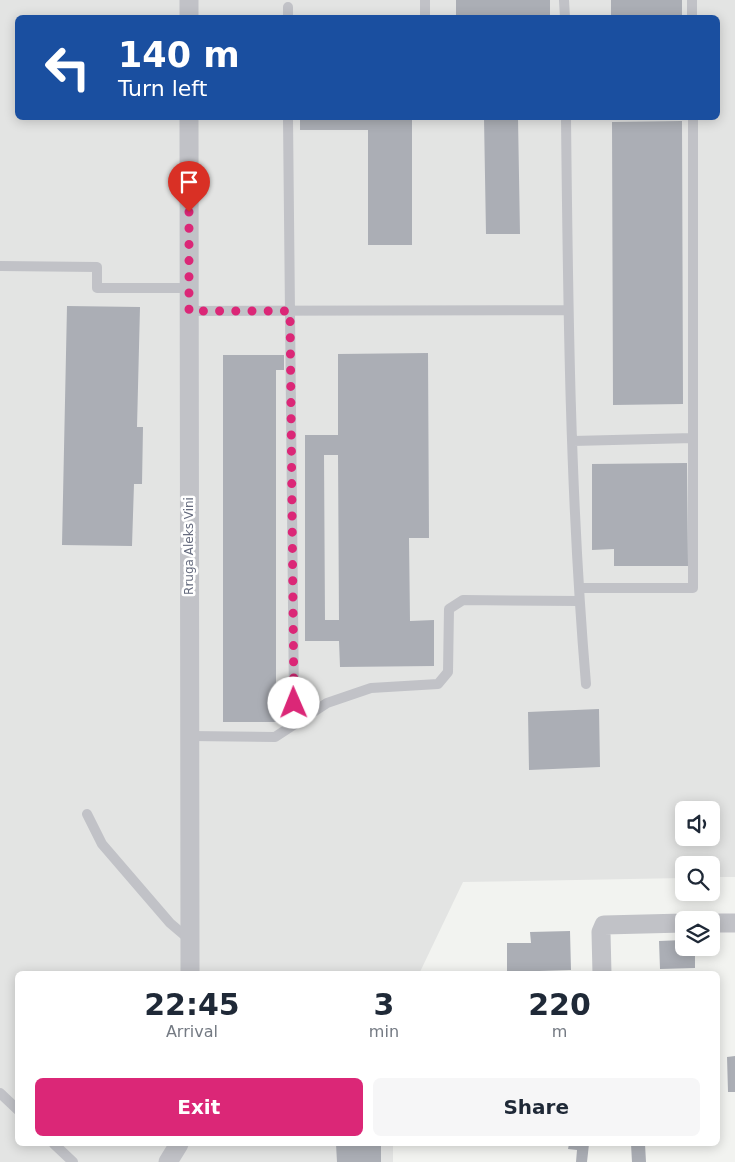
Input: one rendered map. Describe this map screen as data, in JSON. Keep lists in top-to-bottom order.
{
  "streets": {
    "street": ["Rruga Aleks Vini"]
  },
  "page": {
    "turn": ["140 m", "Turn left"],
    "eta": [
      "22:45",
      "Arrival",
      "3",
      "min",
      "220",
      "m"
    ],
    "buttons": ["Exit", "Share"]
  }
}
